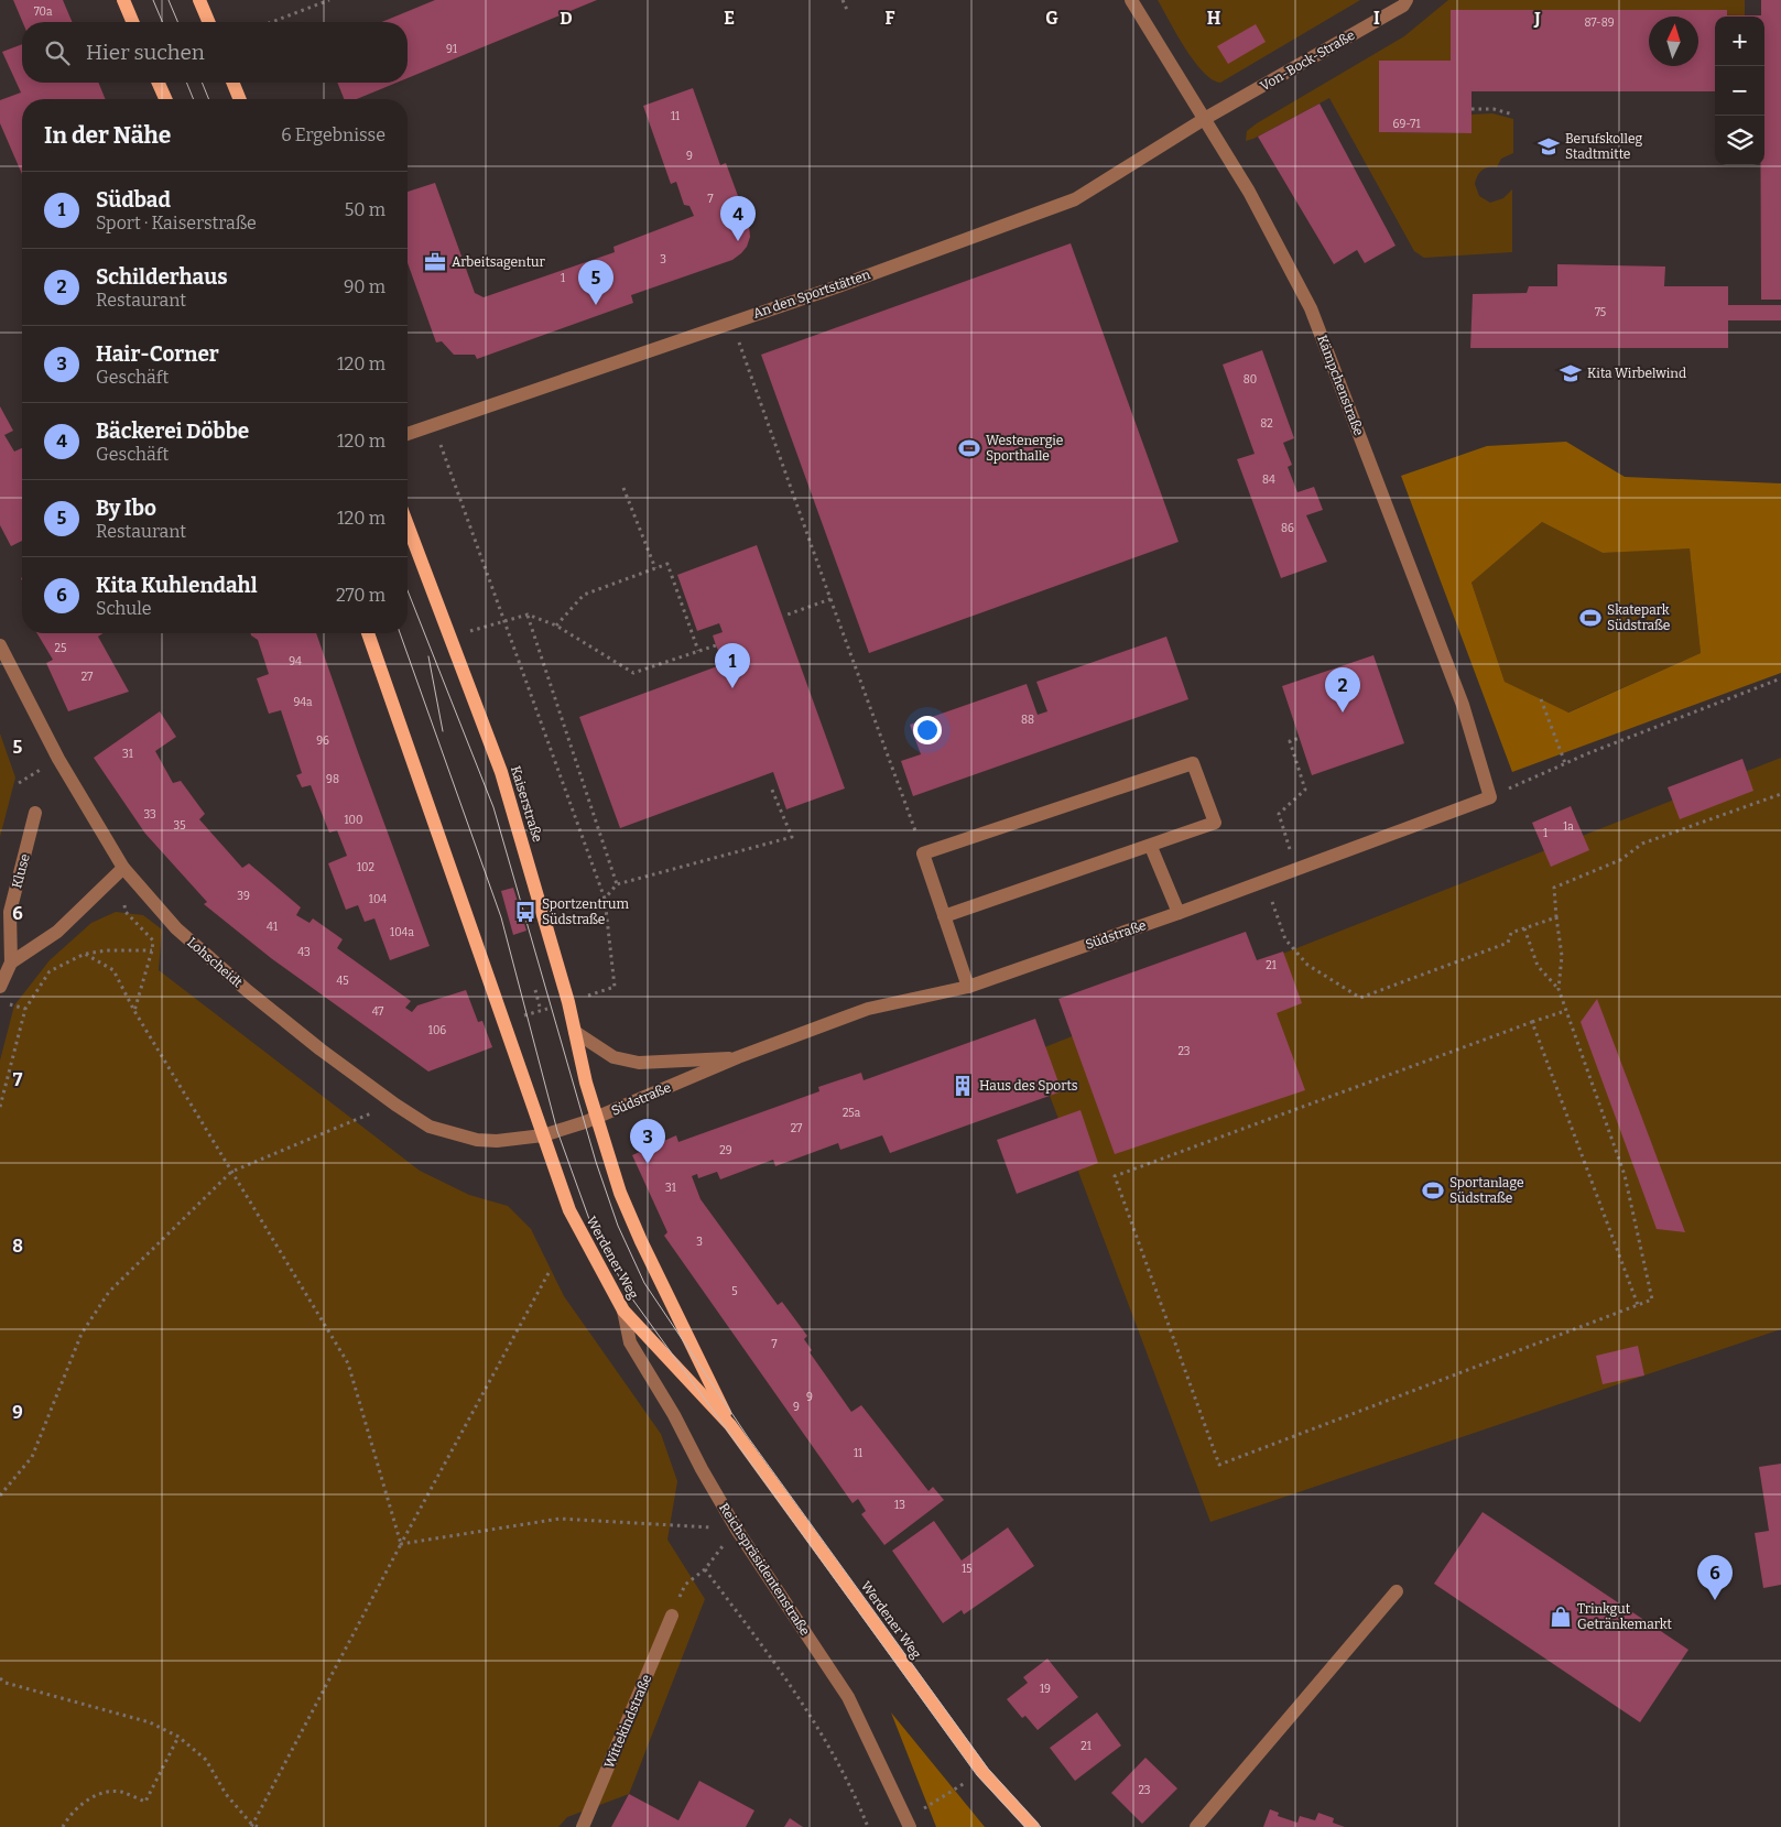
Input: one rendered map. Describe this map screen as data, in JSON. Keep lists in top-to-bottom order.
{
  "streets": {
    "main road": ["Kaiserstraße", "Werdener Weg"],
    "street": [
      "Von-Bock-Straße",
      "An den Sportstätten",
      "Kämpchenstraße",
      "Kluse",
      "Südstraße",
      "Lohscheidt",
      "Reichspräsidentenstraße",
      "Wittekindstraße"
    ]
  },
  "crossings": [
    ["Von-Bock-Straße", "An den Sportstätten"],
    ["Von-Bock-Straße", "Kämpchenstraße"],
    ["An den Sportstätten", "Kämpchenstraße"],
    ["Kämpchenstraße", "Südstraße"],
    ["Kaiserstraße", "Südstraße"],
    ["Kaiserstraße", "Werdener Weg"],
    ["Südstraße", "Lohscheidt"],
    ["Südstraße", "Werdener Weg"],
    ["Lohscheidt", "Werdener Weg"],
    ["Werdener Weg", "Reichspräsidentenstraße"]
  ],
  "places": {
    "school or university": ["Berufskolleg Stadtmitte", "Kita Wirbelwind"],
    "office": ["Arbeitsagentur"],
    "sports": ["Westenergie Sporthalle", "Skatepark Südstraße", "Sportanlage Südstraße"],
    "bus stop": ["Sportzentrum Südstraße"],
    "building": ["Haus des Sports"],
    "shop": ["Trinkgut Getränkemarkt"]
  },
  "house_numbers": [
    "70a",
    "87-89",
    "91",
    "11",
    "69-71",
    "9",
    "7",
    "3",
    "1",
    "75",
    "80",
    "82",
    "84",
    "86",
    "25",
    "94",
    "27",
    "94a",
    "88",
    "96",
    "31",
    "98",
    "33",
    "100",
    "35",
    "1a",
    "1",
    "102",
    "39",
    "104",
    "41",
    "104a",
    "43",
    "21",
    "45",
    "47",
    "106",
    "23",
    "25a",
    "27",
    "29",
    "31",
    "3",
    "5",
    "7",
    "9",
    "9",
    "11",
    "13",
    "15",
    "19",
    "21",
    "23"
  ],
  "north": "top",
  "page": {
    "map_buttons": ["+", "−"],
    "search": "Hier suchen",
    "heading": ["In der Nähe", "6 Ergebnisse"],
    "list": [
      {
        "mark": "1",
        "name": "Südbad",
        "note": "Sport · Kaiserstraße",
        "value": "50 m"
      },
      {
        "mark": "2",
        "name": "Schilderhaus",
        "note": "Restaurant",
        "value": "90 m"
      },
      {
        "mark": "3",
        "name": "Hair-Corner",
        "note": "Geschäft",
        "value": "120 m"
      },
      {
        "mark": "4",
        "name": "Bäckerei Döbbe",
        "note": "Geschäft",
        "value": "120 m"
      },
      {
        "mark": "5",
        "name": "By Ibo",
        "note": "Restaurant",
        "value": "120 m"
      },
      {
        "mark": "6",
        "name": "Kita Kuhlendahl",
        "note": "Schule",
        "value": "270 m"
      }
    ],
    "pins": [
      "4",
      "5",
      "1",
      "2",
      "3",
      "6"
    ]
  },
  "grid": {
    "columns": [
      "D",
      "E",
      "F",
      "G",
      "H",
      "I",
      "J"
    ],
    "rows": [
      "5",
      "6",
      "7",
      "8",
      "9"
    ]
  }
}
